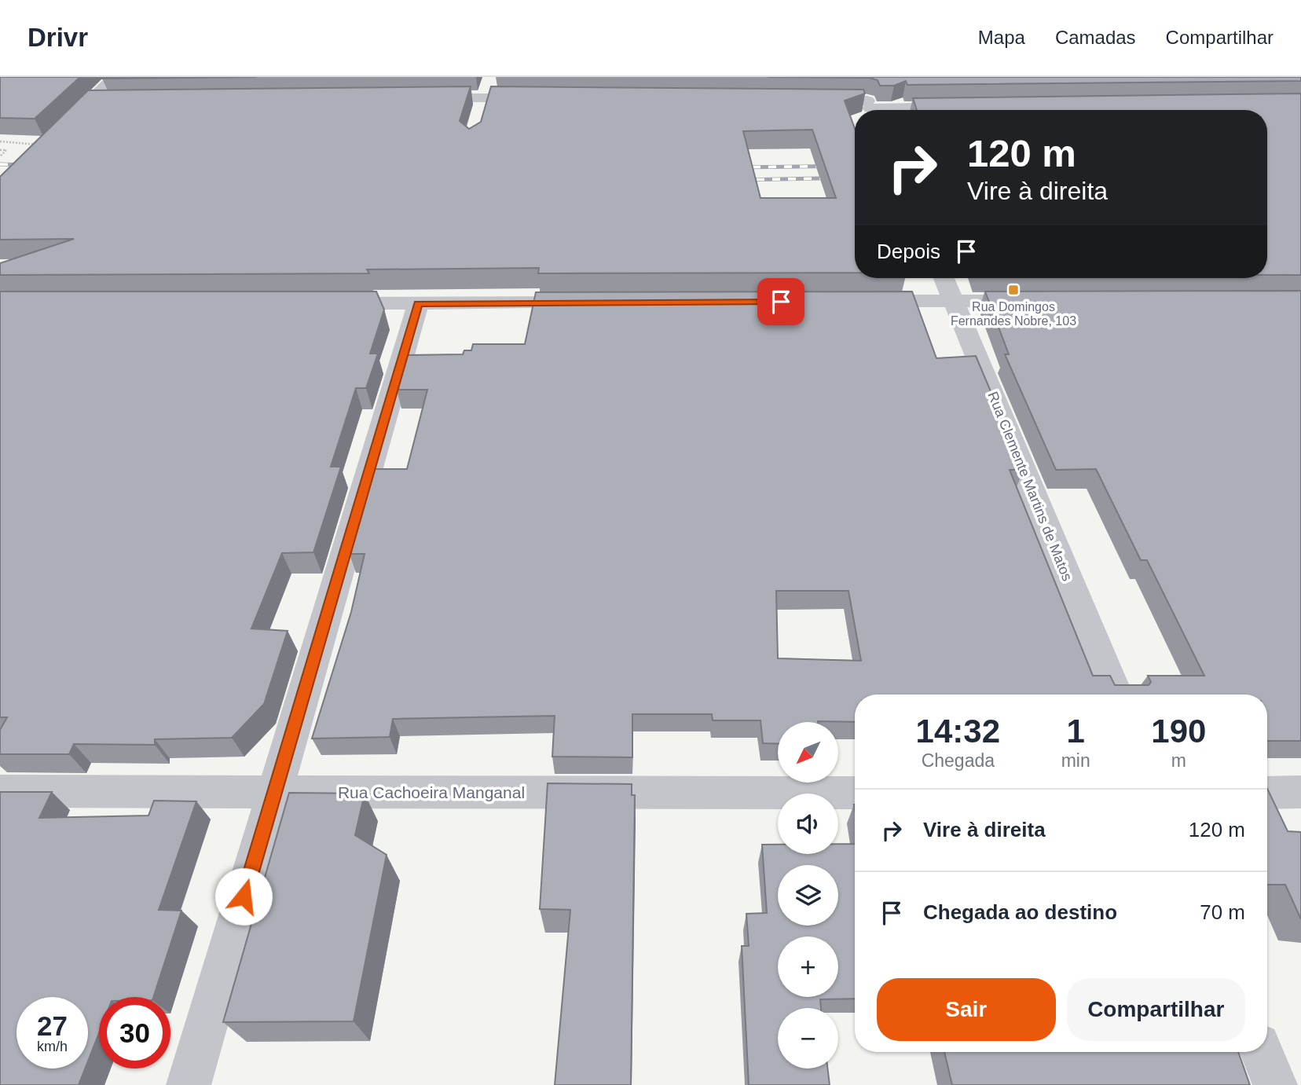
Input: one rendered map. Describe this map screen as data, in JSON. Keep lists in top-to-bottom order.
{
  "streets": {
    "street": ["Rua Clemente Martins de Matos", "Rua Cachoeira Manganal"]
  },
  "places": {
    "transit": ["Rua Domingos Fernandes Nobre, 103"]
  },
  "north": "bottom left",
  "page": {
    "header": "Drivr",
    "nav": ["Mapa", "Camadas", "Compartilhar"],
    "turn": ["120 m", "Vire à direita"],
    "then": "Depois",
    "eta": [
      "14:32",
      "Chegada",
      "1",
      "min",
      "190",
      "m"
    ],
    "map_buttons": ["+", "−"],
    "list": [
      {
        "name": "Vire à direita",
        "value": "120 m"
      },
      {
        "name": "Chegada ao destino",
        "value": "70 m"
      }
    ],
    "buttons": ["Sair", "Compartilhar"],
    "speed": "27 km/h",
    "limit": "30"
  }
}
